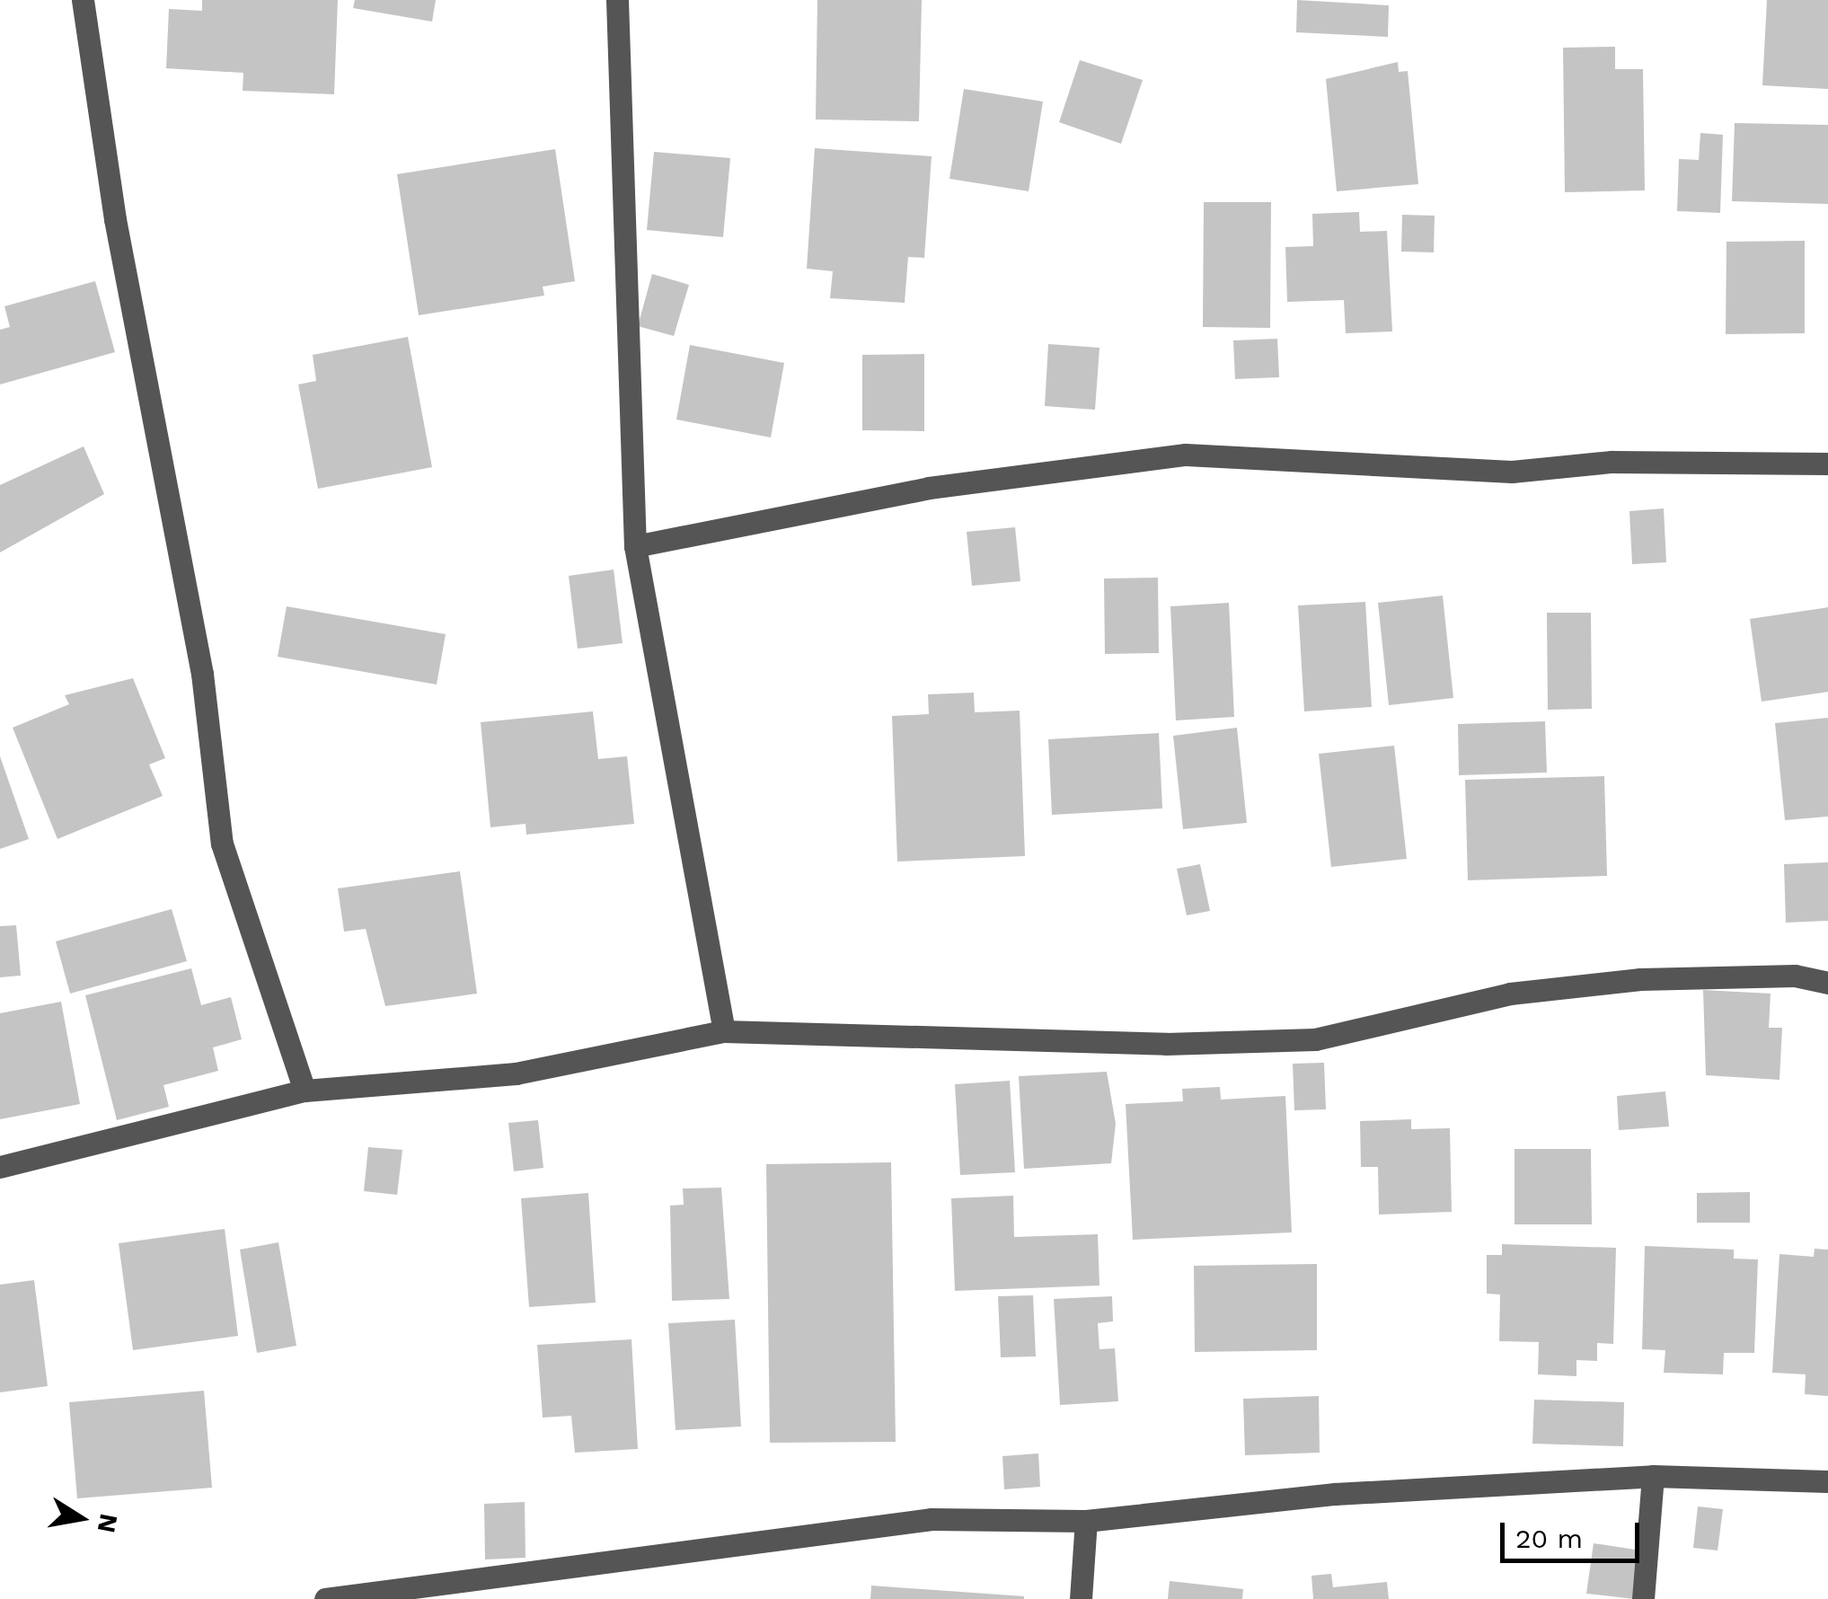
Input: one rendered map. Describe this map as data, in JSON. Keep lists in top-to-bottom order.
{
  "scale_bar": "20 m",
  "north": "right"
}
